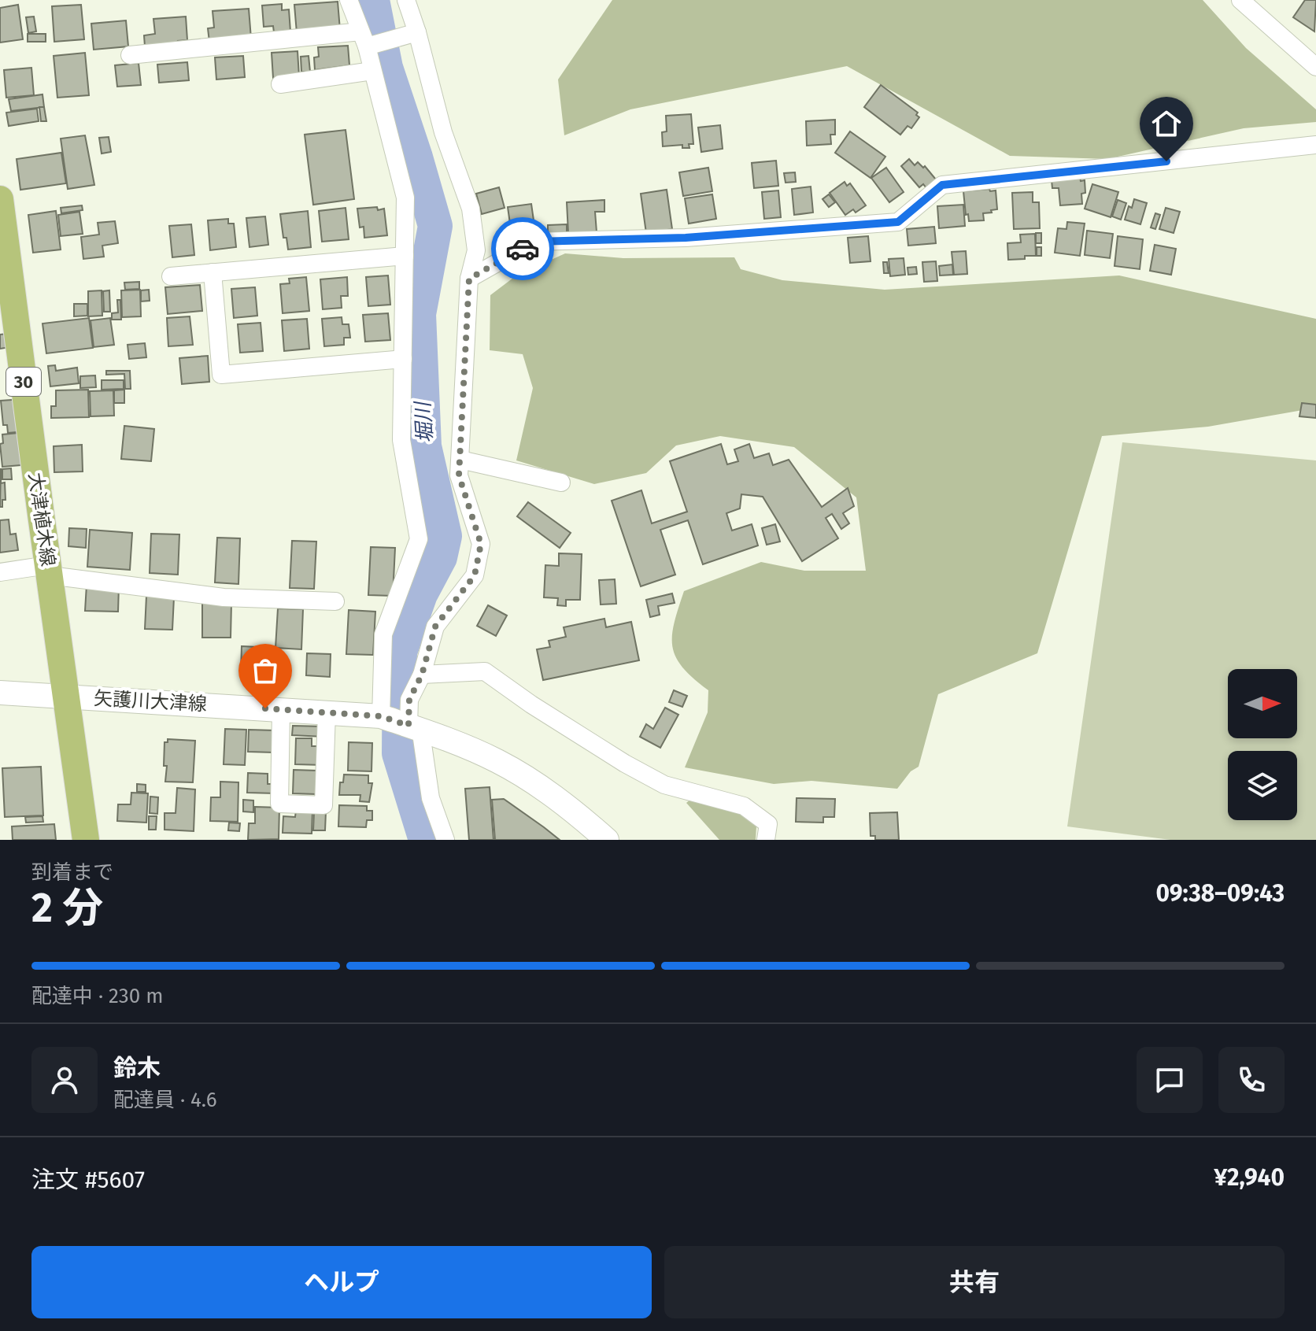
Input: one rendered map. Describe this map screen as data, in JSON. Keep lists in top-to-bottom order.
{
  "streets": {
    "main road": ["30", "大津植木線", "矢護川大津線"]
  },
  "crossings": [
    ["大津植木線", "矢護川大津線"]
  ],
  "water": ["堀川"],
  "north": "right",
  "page": {
    "heading": ["2 分", "到着まで", "09:38–09:43"],
    "panel": [
      "鈴木",
      "配達員 · 4.6",
      "注文 #5607",
      "¥2,940"
    ],
    "bar": "配達中 · 230 m",
    "buttons": ["ヘルプ", "共有"]
  }
}
